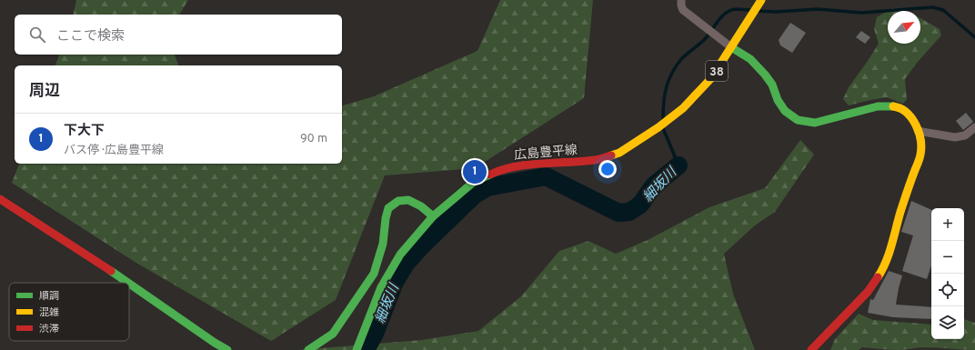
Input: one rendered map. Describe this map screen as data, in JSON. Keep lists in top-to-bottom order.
{
  "streets": {
    "street": ["38", "広島豊平線"]
  },
  "water": ["細坂川"],
  "legend": ["順調", "混雑", "渋滞"],
  "north": "top right",
  "page": {
    "search": "ここで検索",
    "heading": "周辺",
    "list": [
      {
        "mark": "1",
        "name": "下大下",
        "note": "バス停 · 広島豊平線",
        "value": "90 m"
      }
    ],
    "pins": "1",
    "map_buttons": ["+", "−"]
  }
}
